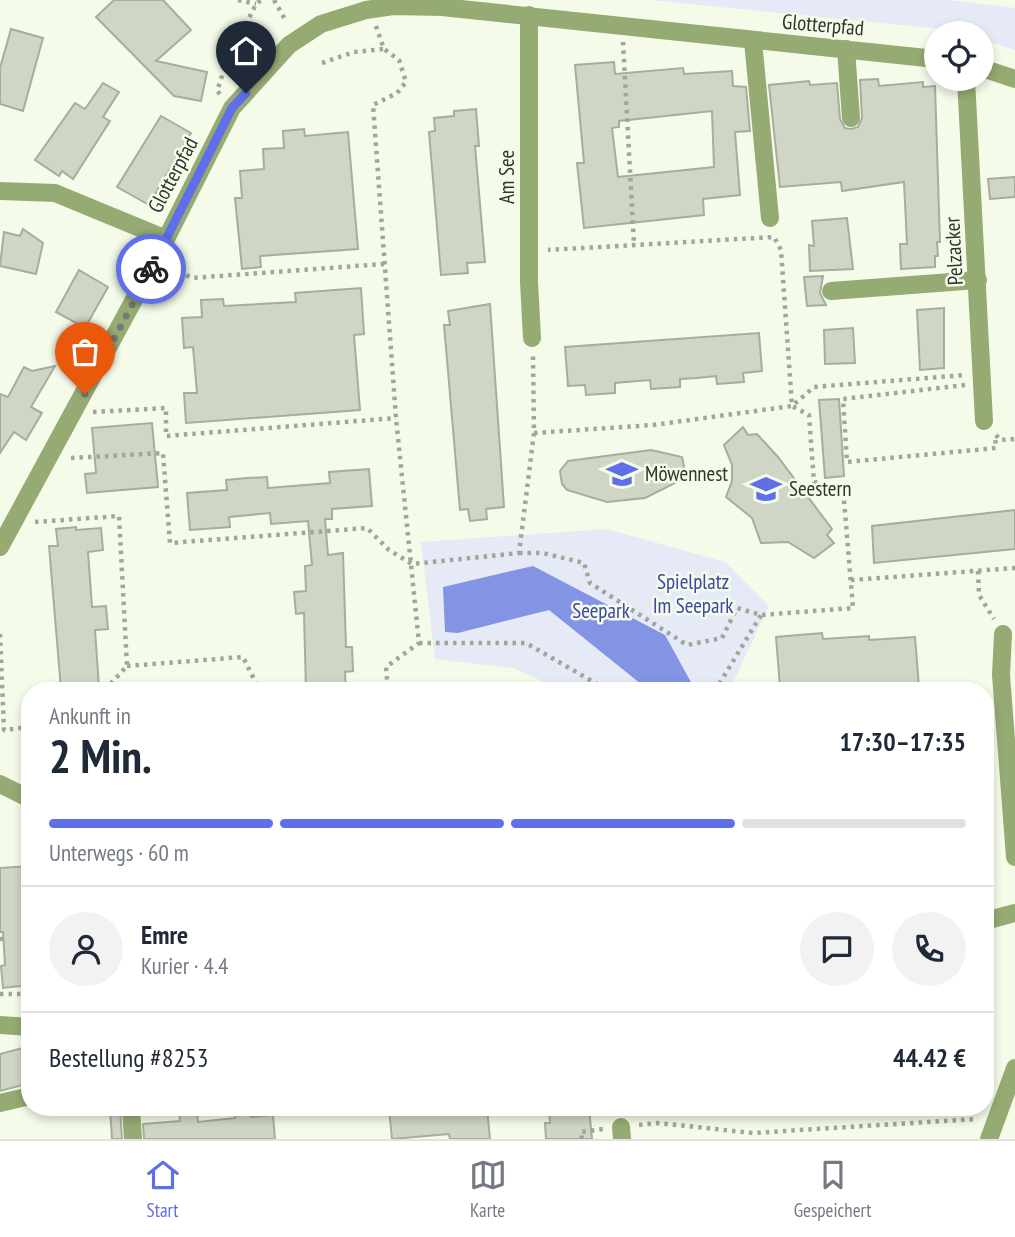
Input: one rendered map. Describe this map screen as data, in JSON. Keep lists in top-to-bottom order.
{
  "streets": {
    "street": ["Glotterpfad", "Am See", "Pelzacker"]
  },
  "crossings": [
    ["Glotterpfad", "Am See"]
  ],
  "parks": ["Spielplatz Im Seepark", "Seepark"],
  "places": {
    "school or university": ["Möwennest", "Seestern"]
  },
  "page": {
    "heading": ["2 Min.", "Ankunft in", "17:30–17:35"],
    "panel": [
      "Emre",
      "Kurier · 4.4",
      "Bestellung #8253",
      "44.42 €"
    ],
    "bar": "Unterwegs · 60 m",
    "tabs": ["Start", "Karte", "Gespeichert"]
  }
}
